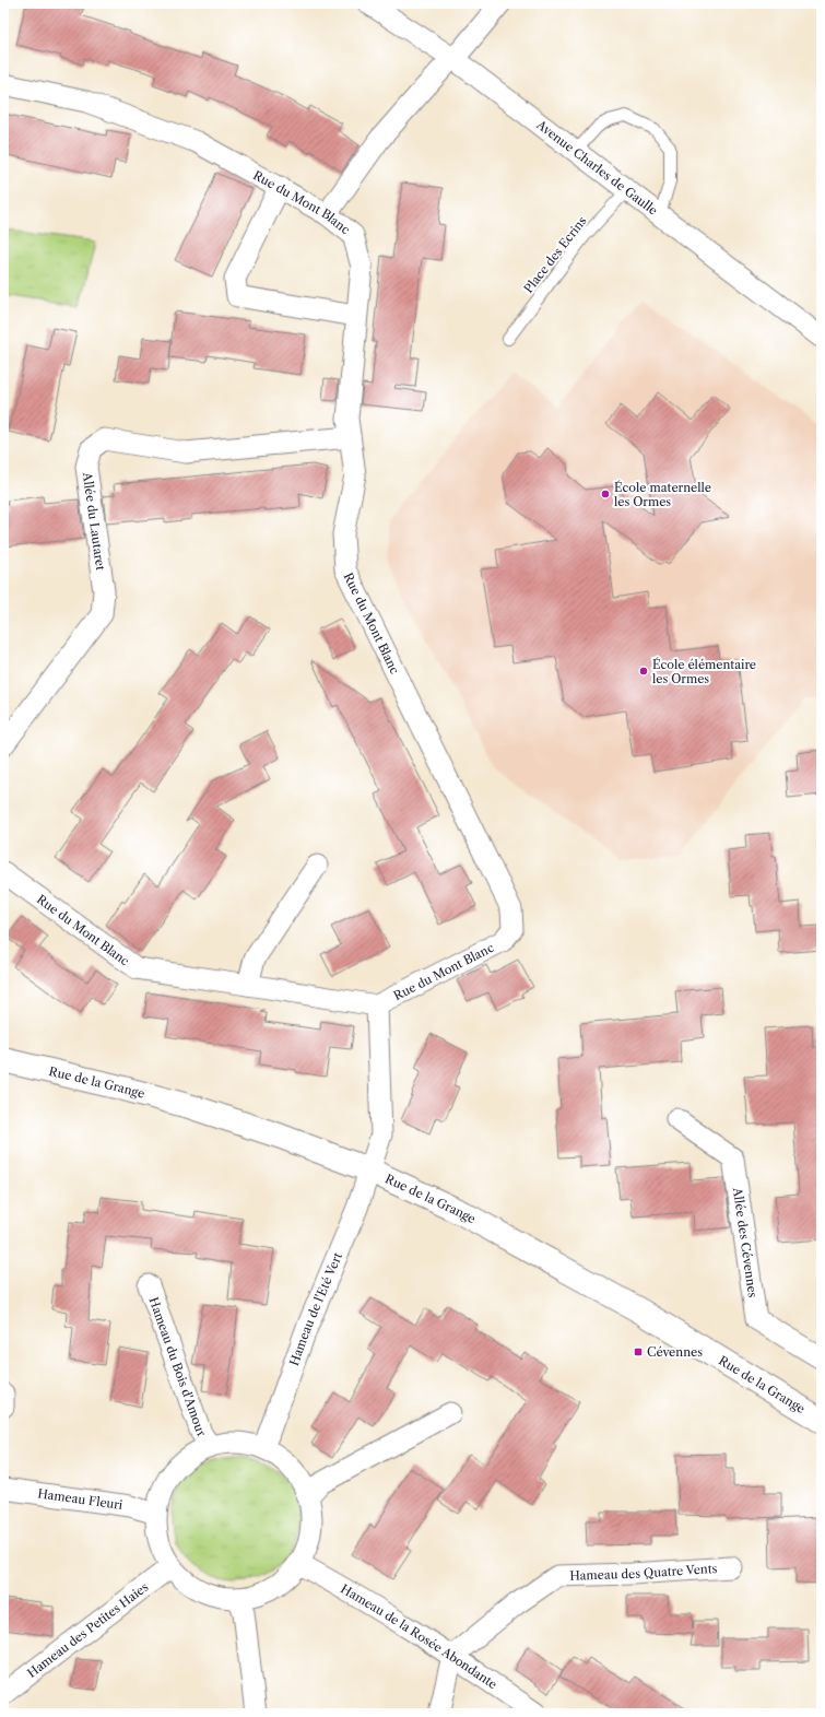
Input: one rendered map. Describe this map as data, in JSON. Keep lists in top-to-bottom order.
{
  "streets": {
    "street": [
      "Avenue Charles de Gaulle",
      "Rue du Mont Blanc",
      "Allée du Lautaret",
      "Rue de la Grange",
      "Allée des Cévennes",
      "Hameau de l'Eté Vert",
      "Hameau du Bois d'Amour",
      "Hameau Fleuri",
      "Hameau des Quatre Vents",
      "Hameau des Petites Haies",
      "Hameau de la Rosée Abondante"
    ],
    "lane": ["Place des Ecrins"]
  },
  "crossings": [
    ["Avenue Charles de Gaulle", "Place des Ecrins"],
    ["Rue du Mont Blanc", "Allée du Lautaret"],
    ["Rue du Mont Blanc", "Hameau de l'Eté Vert"],
    ["Rue de la Grange", "Hameau de l'Eté Vert"],
    ["Hameau de l'Eté Vert", "Hameau du Bois d'Amour"],
    ["Hameau de l'Eté Vert", "Hameau Fleuri"],
    ["Hameau de l'Eté Vert", "Hameau des Petites Haies"],
    ["Hameau de l'Eté Vert", "Hameau de la Rosée Abondante"],
    ["Hameau du Bois d'Amour", "Hameau Fleuri"],
    ["Hameau du Bois d'Amour", "Hameau des Petites Haies"],
    ["Hameau du Bois d'Amour", "Hameau de la Rosée Abondante"],
    ["Hameau Fleuri", "Hameau des Petites Haies"],
    ["Hameau Fleuri", "Hameau de la Rosée Abondante"],
    ["Hameau des Quatre Vents", "Hameau de la Rosée Abondante"],
    ["Hameau des Petites Haies", "Hameau de la Rosée Abondante"]
  ],
  "places": {
    "other": ["École maternelle les Ormes", "École élémentaire les Ormes"],
    "transit": ["Cévennes"]
  }
}
